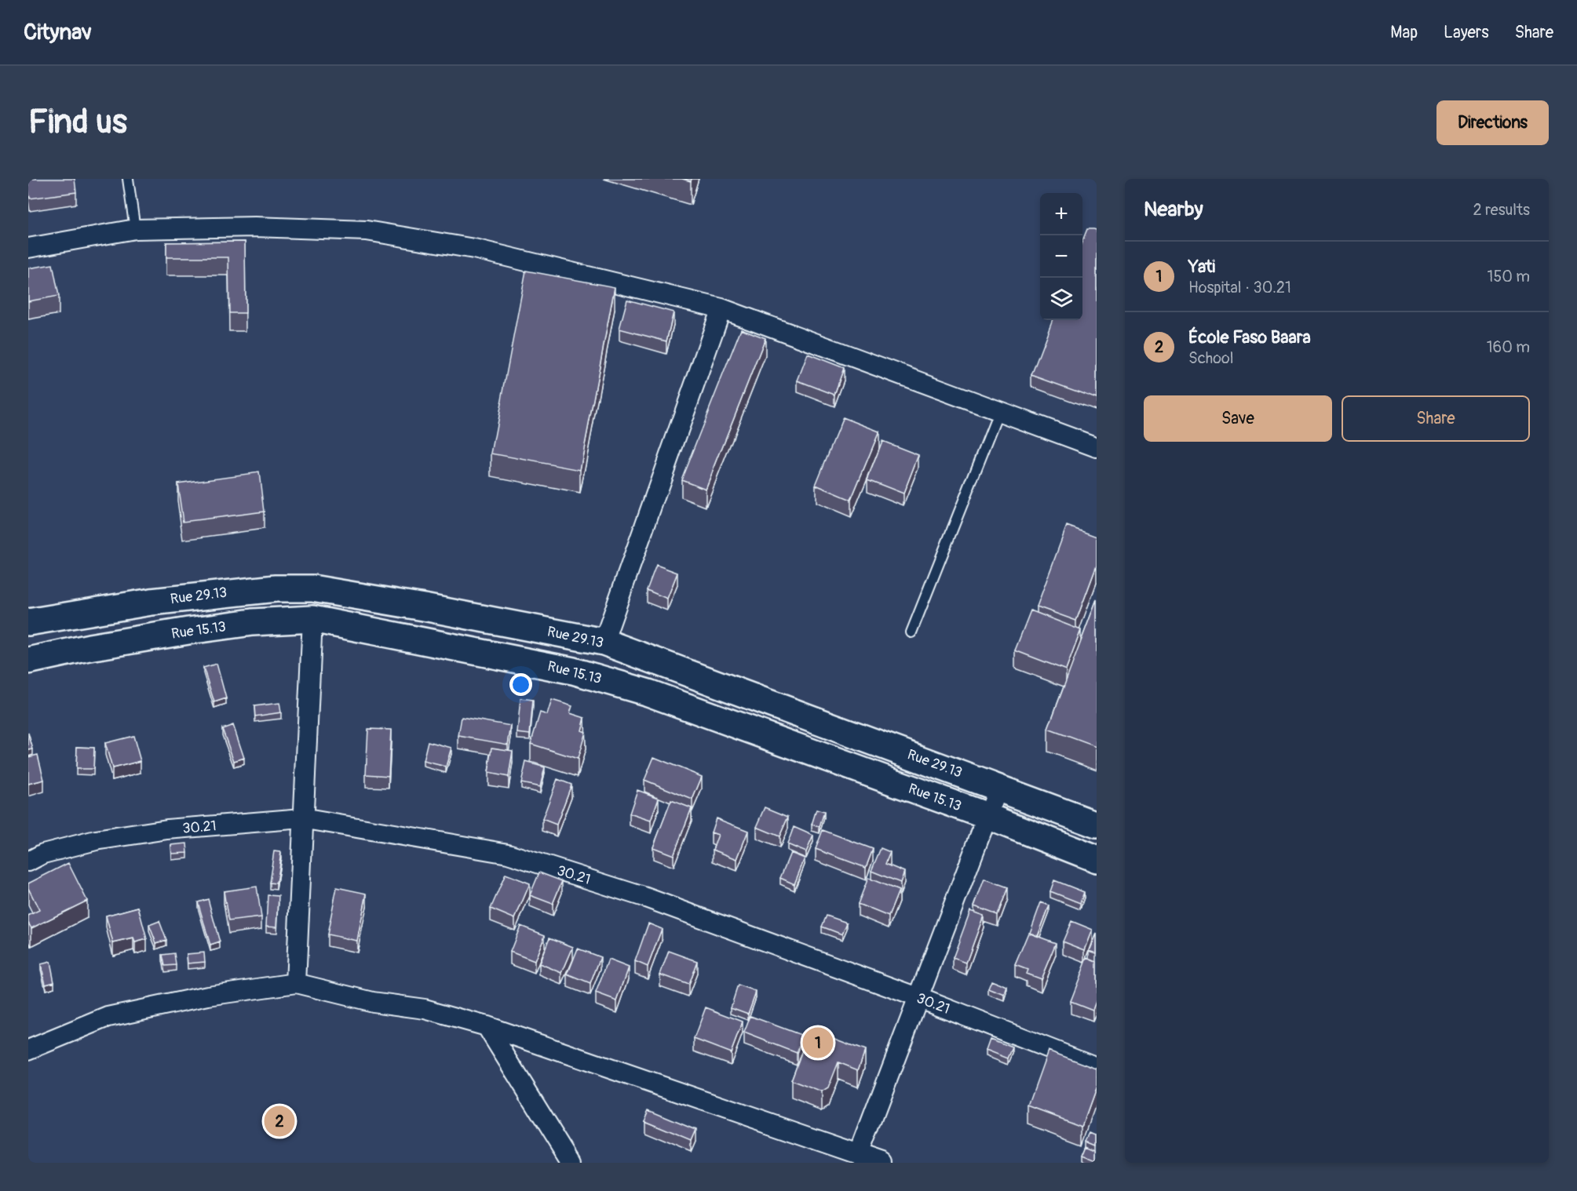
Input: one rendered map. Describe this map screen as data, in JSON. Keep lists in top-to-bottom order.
{
  "streets": {
    "main road": ["Rue 29.13", "Rue 15.13"],
    "street": ["30.21"]
  },
  "page": {
    "header": "Citynav",
    "nav": ["Map", "Layers", "Share"],
    "buttons": [
      "Directions",
      ["Save", "Share"]
    ],
    "title": "Find us",
    "heading": ["Nearby", "2 results"],
    "map_buttons": ["+", "−"],
    "list": [
      {
        "mark": "1",
        "name": "Yati",
        "note": "Hospital · 30.21",
        "value": "150 m"
      },
      {
        "mark": "2",
        "name": "École Faso Baara",
        "note": "School",
        "value": "160 m"
      }
    ],
    "pins": ["1", "2"]
  }
}
